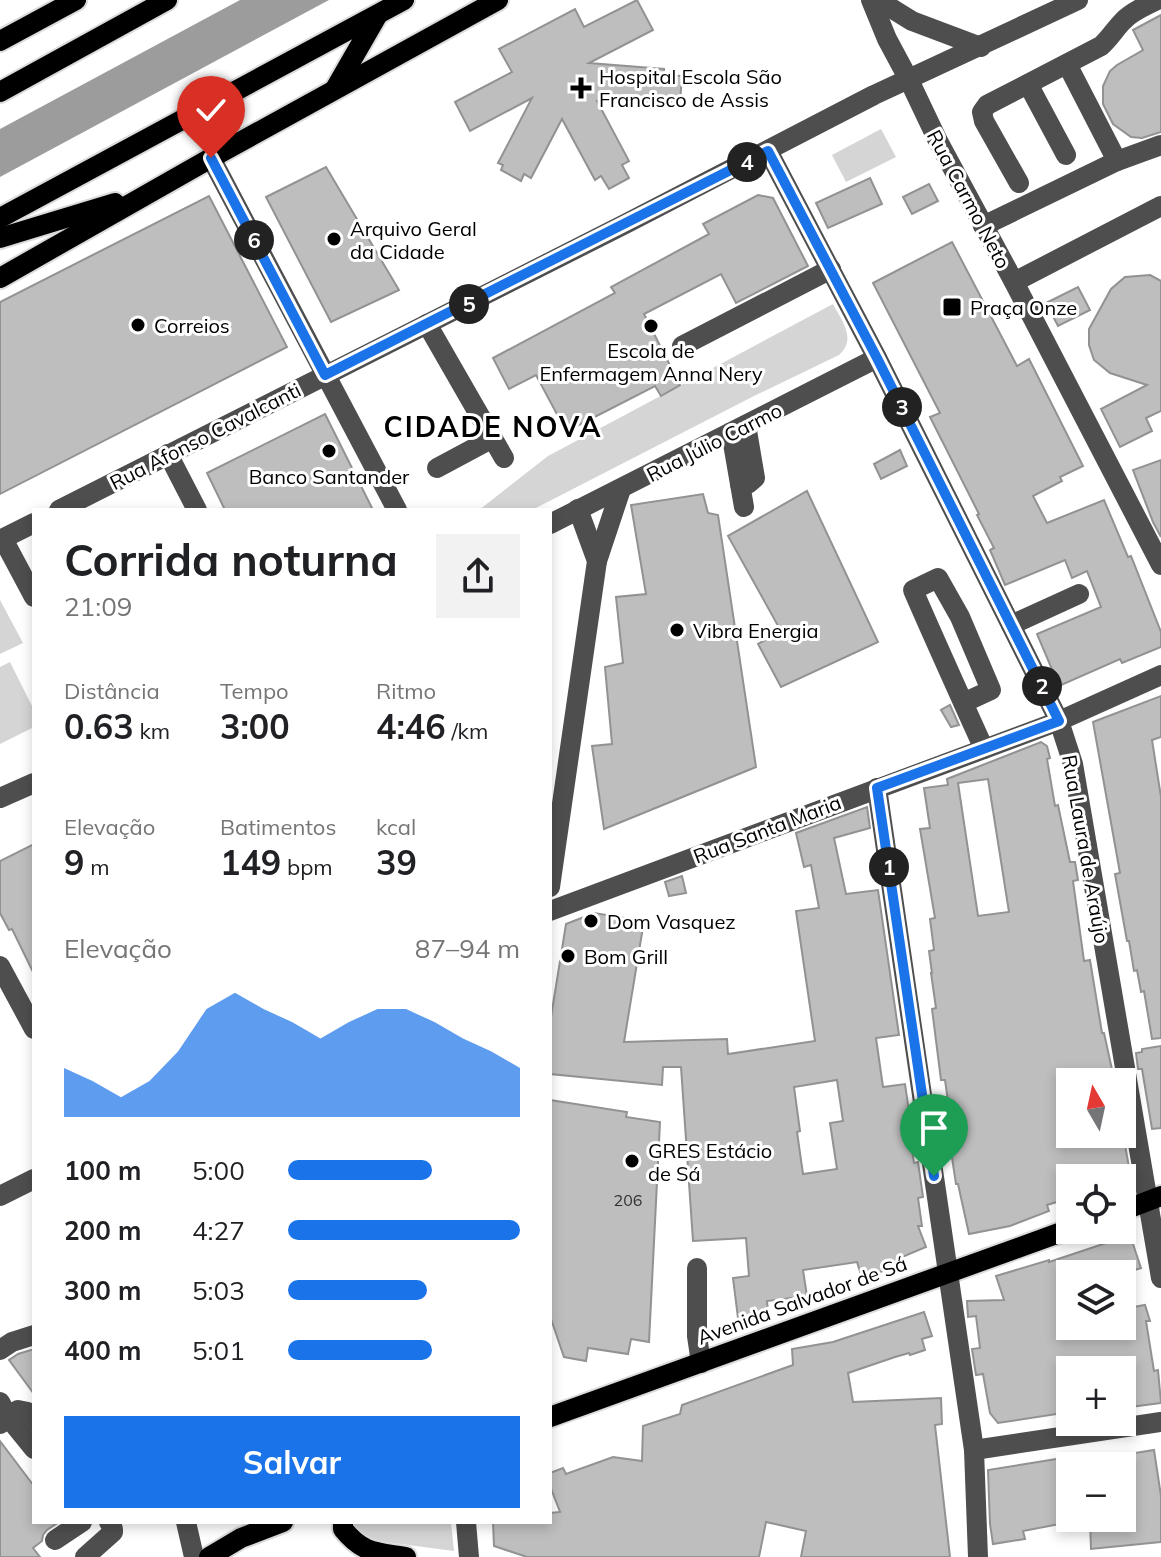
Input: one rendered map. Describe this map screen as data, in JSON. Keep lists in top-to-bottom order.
{
  "streets": {
    "main road": ["Avenida Salvador de Sá"],
    "street": [
      "Rua Carmo Neto",
      "Rua Afonso Cavalcanti",
      "Rua Júlio Carmo",
      "Rua Santa Maria",
      "Rua Laura de Araújo"
    ]
  },
  "crossings": [
    ["Rua Carmo Neto", "Rua Afonso Cavalcanti"],
    ["Rua Afonso Cavalcanti", "Rua Laura de Araújo"],
    ["Rua Júlio Carmo", "Rua Laura de Araújo"],
    ["Rua Santa Maria", "Rua Laura de Araújo"]
  ],
  "districts": ["CIDADE NOVA"],
  "places": {
    "health": ["Hospital Escola São Francisco de Assis"],
    "other": [
      "Arquivo Geral da Cidade",
      "Correios",
      "Escola de Enfermagem Anna Nery",
      "Banco Santander",
      "Vibra Energia",
      "Dom Vasquez",
      "Bom Grill",
      "GRES Estácio de Sá"
    ],
    "transit": ["Praça Onze"]
  },
  "house_numbers": ["206"],
  "north": "top",
  "page": {
    "pins": [
      "4",
      "6",
      "5",
      "3",
      "2",
      "1"
    ],
    "heading": ["Corrida noturna", "21:09"],
    "stats": [
      ["Distância", "0.63 km"],
      ["Tempo", "3:00"],
      ["Ritmo", "4:46 /km"],
      ["Elevação", "9 m"],
      ["Batimentos", "149 bpm"],
      ["kcal", "39"]
    ],
    "chart": ["Elevação", "87–94 m"],
    "map_buttons": ["+", "−"],
    "list": [
      {
        "name": "100 m",
        "note": "5:00"
      },
      {
        "name": "200 m",
        "note": "4:27"
      },
      {
        "name": "300 m",
        "note": "5:03"
      },
      {
        "name": "400 m",
        "note": "5:01"
      }
    ],
    "buttons": "Salvar"
  }
}
